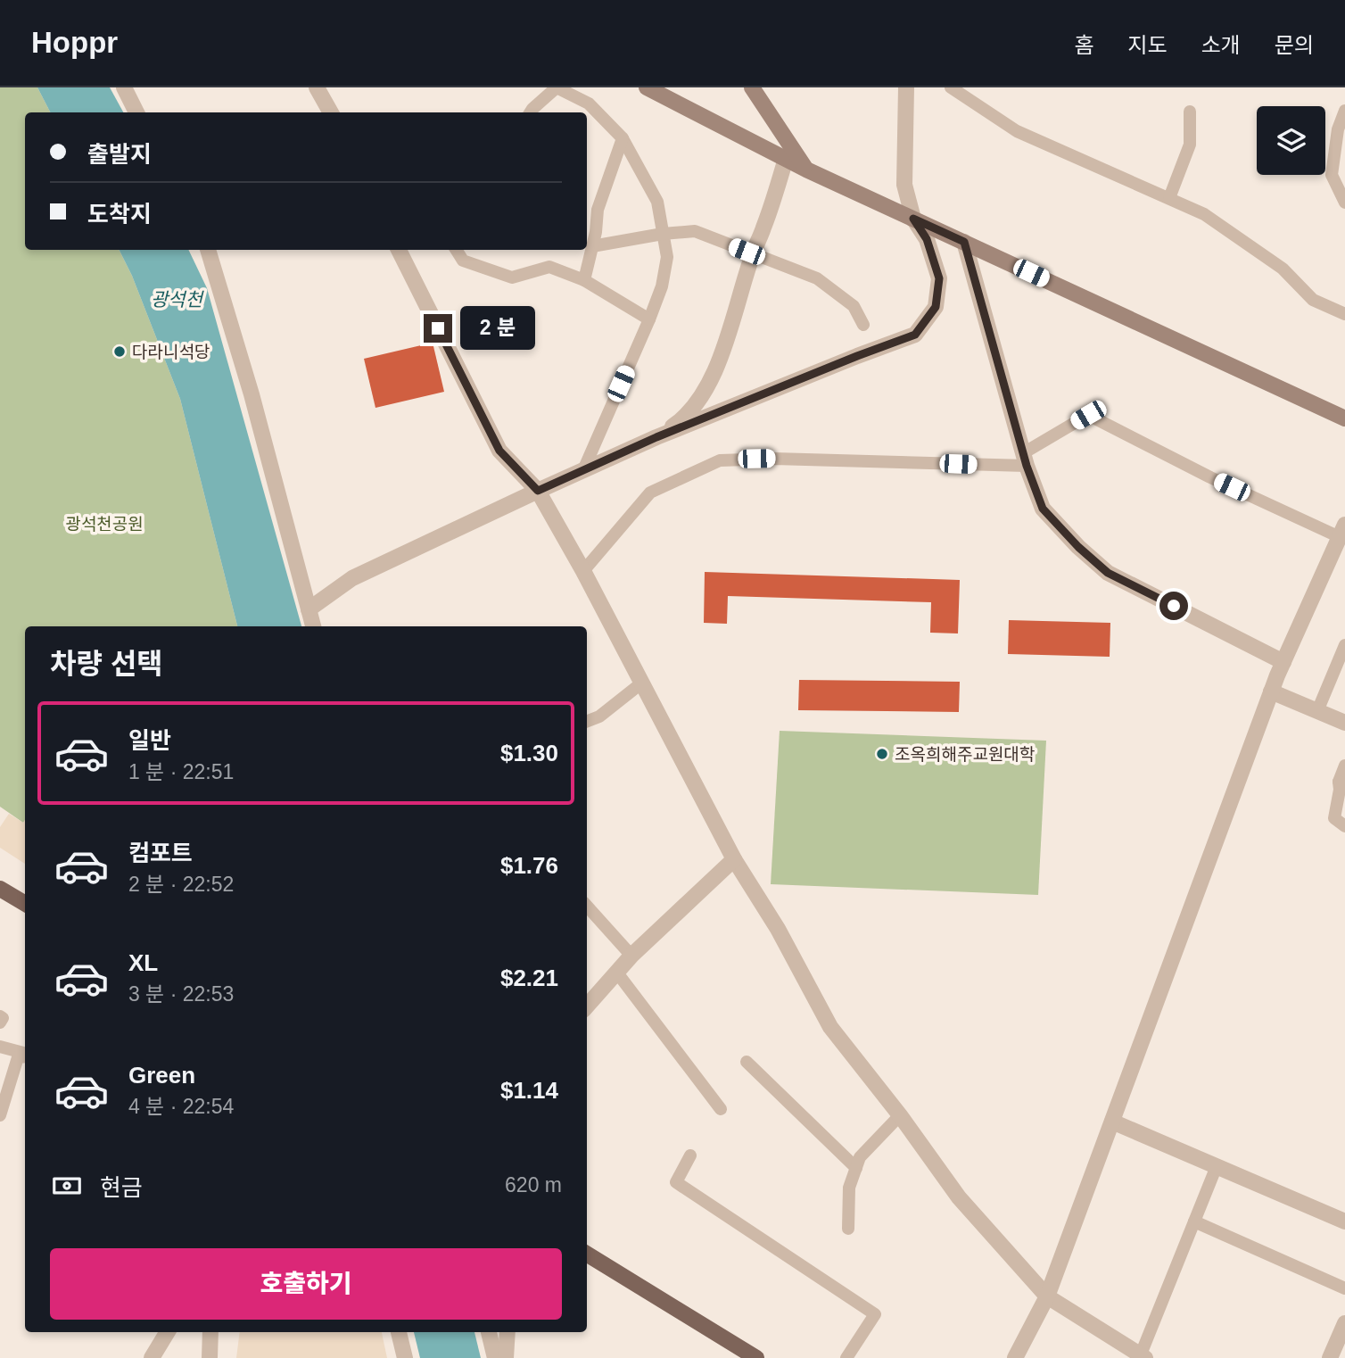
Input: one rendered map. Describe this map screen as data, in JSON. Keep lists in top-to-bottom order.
{
  "water": ["광석천"],
  "parks": ["광석천공원"],
  "places": ["다라니석당", "조옥희해주교원대학"],
  "page": {
    "header": "Hoppr",
    "nav": [
      "홈",
      "지도",
      "소개",
      "문의"
    ],
    "banner": ["출발지", "도착지"],
    "bubble": "2 분",
    "heading": "차량 선택",
    "list": [
      {
        "name": "일반",
        "note": "1 분 · 22:51",
        "value": "$1.30"
      },
      {
        "name": "컴포트",
        "note": "2 분 · 22:52",
        "value": "$1.76"
      },
      {
        "name": "XL",
        "note": "3 분 · 22:53",
        "value": "$2.21"
      },
      {
        "name": "Green",
        "note": "4 분 · 22:54",
        "value": "$1.14"
      }
    ],
    "pay": ["현금", "620 m"],
    "buttons": "호출하기"
  }
}
